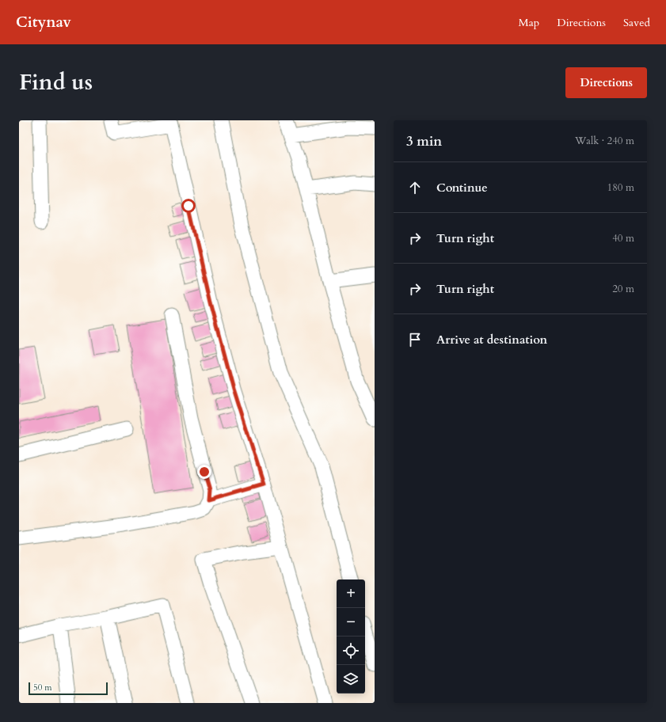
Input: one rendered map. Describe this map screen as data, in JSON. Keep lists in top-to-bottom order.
{
  "scale_bar": "50 m",
  "page": {
    "header": "Citynav",
    "nav": ["Map", "Directions", "Saved"],
    "title": "Find us",
    "buttons": "Directions",
    "heading": ["3 min", "Walk · 240 m"],
    "list": [
      ["Continue", "180 m"],
      ["Turn right", "40 m"],
      ["Turn right", "20 m"],
      "Arrive at destination"
    ],
    "map_buttons": ["+", "−"],
    "scale": "50 m"
  }
}
